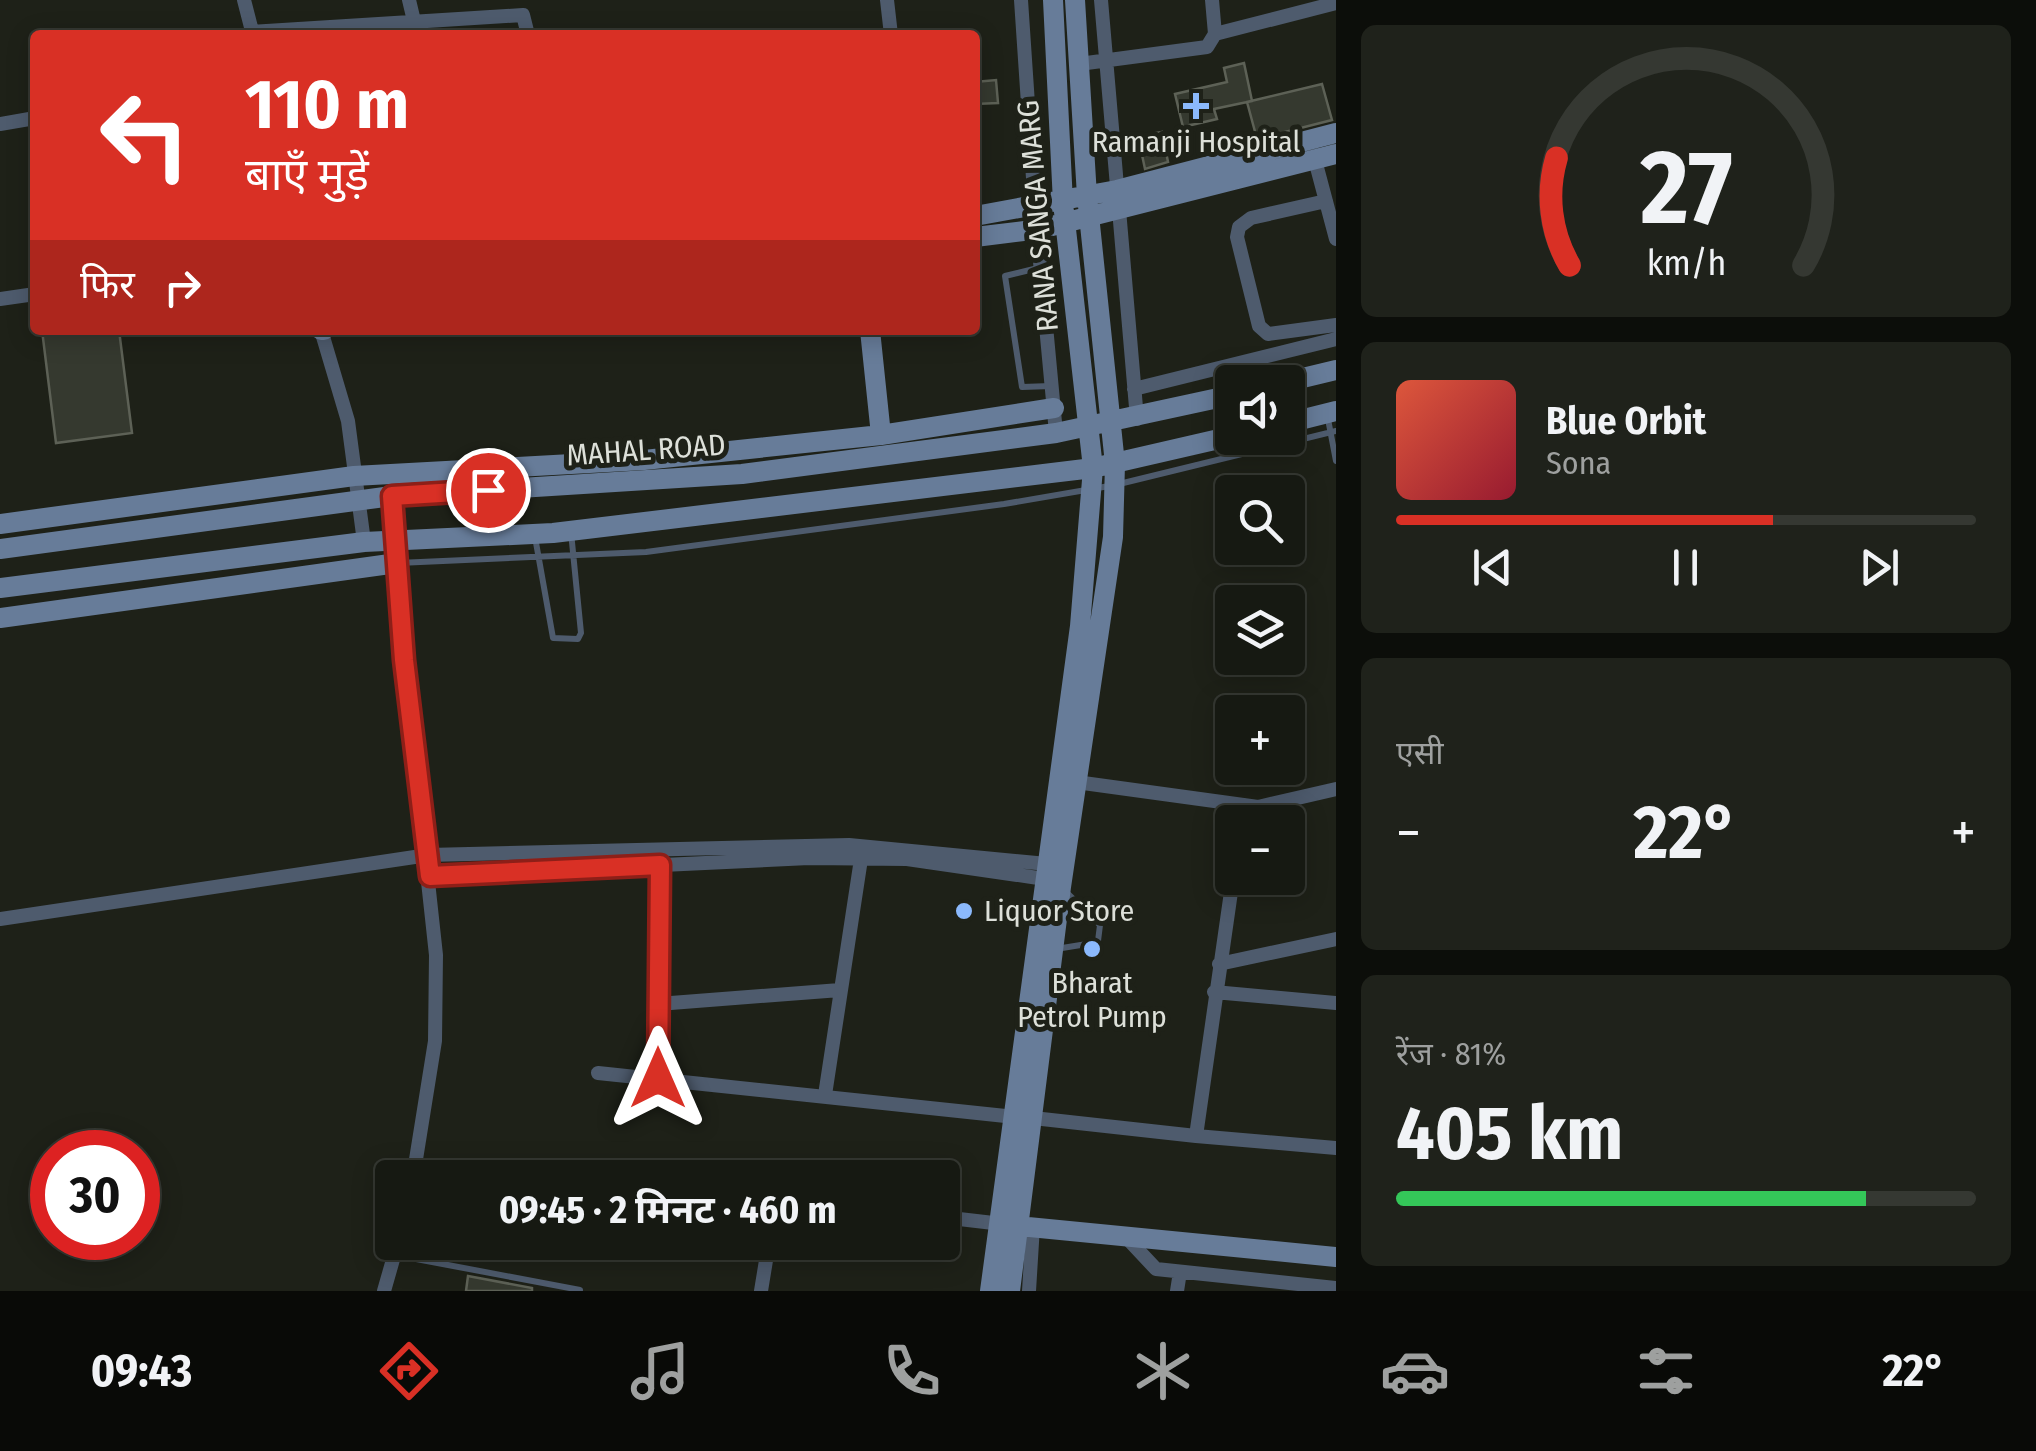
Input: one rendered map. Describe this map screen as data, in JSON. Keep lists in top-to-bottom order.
{
  "streets": {
    "main road": ["RANA SANGA MARG", "MAHAL ROAD"]
  },
  "crossings": [
    ["RANA SANGA MARG", "MAHAL ROAD"]
  ],
  "places": {
    "health": ["Ramanji Hospital"],
    "other": ["Liquor Store", "Bharat Petrol Pump"]
  },
  "page": {
    "turn": ["110 m", "बाएँ मुड़ें"],
    "then": "फिर",
    "map_buttons": ["+", "−"],
    "song": ["Blue Orbit", "Sona"],
    "tile": [
      "एसी",
      ["रेंज · 81%", "405 km"]
    ],
    "heat": ["−", "22°", "+"],
    "limit": "30",
    "trip": "09:45 · 2 मिनट · 460 m",
    "tabs": ["09:43", "22°"],
    "gauge": ["27", "km/h"]
  }
}
